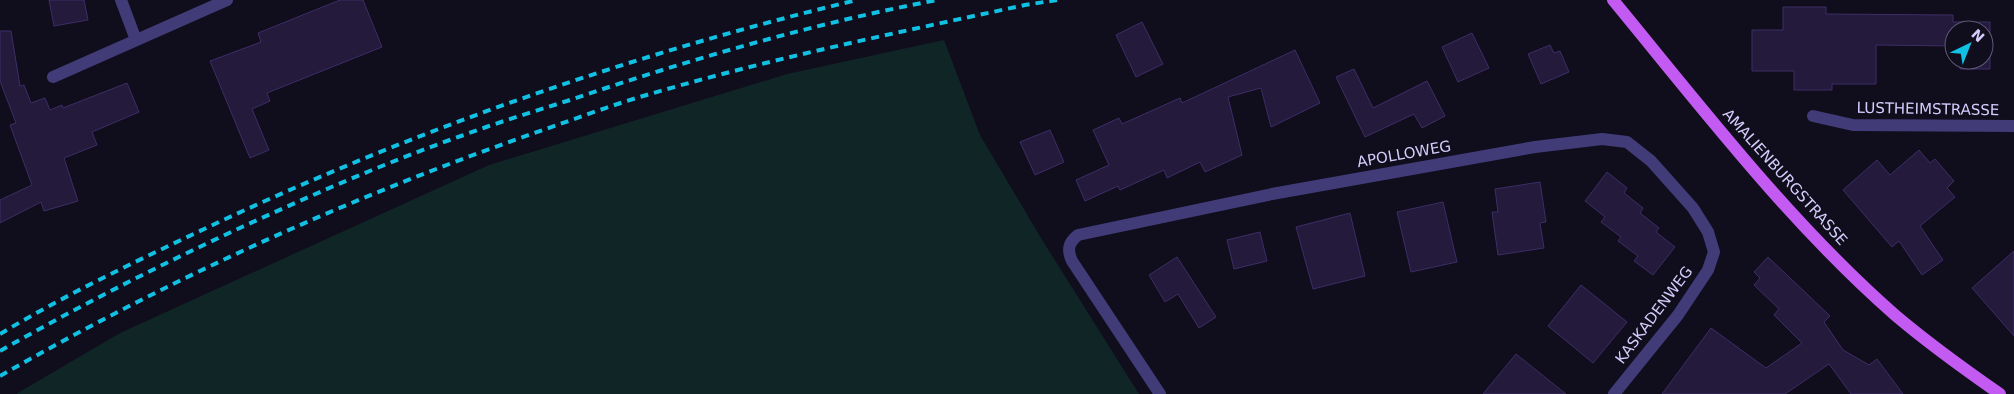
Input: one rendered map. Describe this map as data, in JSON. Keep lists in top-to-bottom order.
{
  "streets": {
    "main road": ["AMALIENBURGSTRASSE"],
    "street": ["LUSTHEIMSTRASSE", "APOLLOWEG", "KASKADENWEG"]
  },
  "crossings": [
    ["APOLLOWEG", "KASKADENWEG"]
  ],
  "north": "top right"
}
